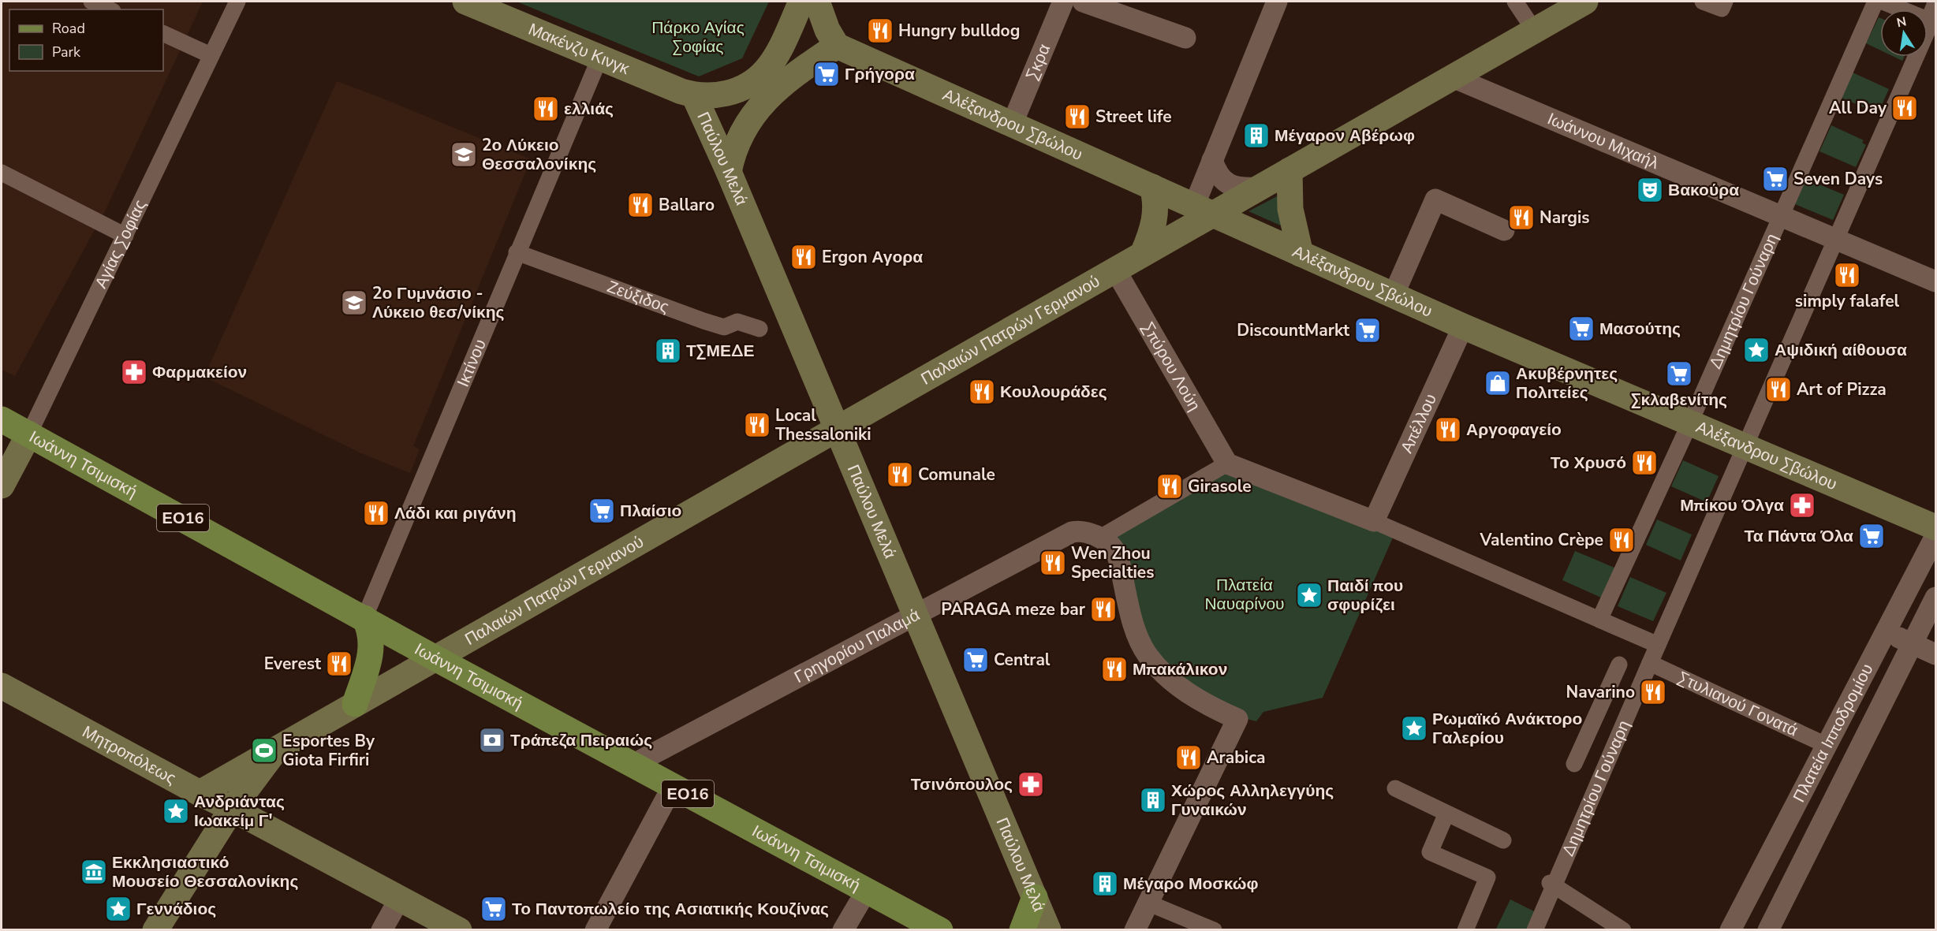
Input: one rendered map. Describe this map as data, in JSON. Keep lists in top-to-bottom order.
{
  "streets": {
    "main road": [
      "Μακένζυ Κινγκ",
      "Αλέξανδρου Σβώλου",
      "Παύλου Μελά",
      "Αγίας Σοφίας",
      "Παλαιών Πατρών Γερμανού",
      "Ιωάννη Τσιμισκή",
      "ΕΟ16",
      "Μητροπόλεως"
    ],
    "street": [
      "Σκρα",
      "Ιωάννου Μιχαήλ",
      "Ζεύξιδος",
      "Δημητρίου Γούναρη",
      "Ικτίνου",
      "Σπύρου Λούη",
      "Απέλλου",
      "Γρηγορίου Παλαμά",
      "Στυλιανού Γονατά",
      "Πλατεία Ιπποδρομίου"
    ]
  },
  "crossings": [
    ["Μακένζυ Κινγκ", "Παύλου Μελά"],
    ["Μακένζυ Κινγκ", "Ικτίνου"],
    ["Σκρα", "Αλέξανδρου Σβώλου"],
    ["Αλέξανδρου Σβώλου", "Δημητρίου Γούναρη"],
    ["Αλέξανδρου Σβώλου", "Παλαιών Πατρών Γερμανού"],
    ["Αλέξανδρου Σβώλου", "Απέλλου"],
    ["Ιωάννου Μιχαήλ", "Δημητρίου Γούναρη"],
    ["Ιωάννου Μιχαήλ", "Παλαιών Πατρών Γερμανού"],
    ["Παύλου Μελά", "Παλαιών Πατρών Γερμανού"],
    ["Παύλου Μελά", "Γρηγορίου Παλαμά"],
    ["Αγίας Σοφίας", "Ιωάννη Τσιμισκή"],
    ["Ζεύξιδος", "Ικτίνου"],
    ["Δημητρίου Γούναρη", "Στυλιανού Γονατά"],
    ["Παλαιών Πατρών Γερμανού", "Σπύρου Λούη"],
    ["Παλαιών Πατρών Γερμανού", "Ιωάννη Τσιμισκή"],
    ["Παλαιών Πατρών Γερμανού", "Μητροπόλεως"],
    ["Ικτίνου", "Ιωάννη Τσιμισκή"],
    ["Ιωάννη Τσιμισκή", "Γρηγορίου Παλαμά"],
    ["Στυλιανού Γονατά", "Πλατεία Ιπποδρομίου"]
  ],
  "parks": ["Πάρκο Αγίας Σοφίας", "Πλατεία Ναυαρίνου"],
  "places": {
    "restaurant": [
      "Hungry bulldog",
      "All Day",
      "ελλιάς",
      "Street life",
      "Ballaro",
      "Nargis",
      "Ergon Αγορα",
      "simply falafel",
      "Art of Pizza",
      "Κουλουράδες",
      "Local Thessaloniki",
      "Αργοφαγείο",
      "Το Χρυσό",
      "Comunale",
      "Girasole",
      "Λάδι και ριγάνη",
      "Valentino Crèpe",
      "Wen Zhou Specialties",
      "PARAGA meze bar",
      "Everest",
      "Μπακάλικον",
      "Navarino",
      "Arabica"
    ],
    "supermarket": [
      "Γρήγορα",
      "Seven Days",
      "Μασούτης",
      "DiscountMarkt",
      "Σκλαβενίτης",
      "Πλαίσιο",
      "Τα Πάντα Όλα",
      "Central",
      "Το Παντοπωλείο της Ασιατικής Κουζίνας"
    ],
    "building": [
      "Μέγαρον Αβέρωφ",
      "ΤΣΜΕΔΕ",
      "Χώρος Αλληλεγγύης Γυναικών",
      "Μέγαρο Μοσκώφ"
    ],
    "school or university": ["2ο Λύκειο Θεσσαλονίκης", "2ο Γυμνάσιο - Λύκειο θεσ/νίκης"],
    "theatre": ["Βακούρα"],
    "place": [
      "Αψιδική αίθουσα",
      "Παιδί που σφυρίζει",
      "Ρωμαϊκό Ανάκτορο Γαλερίου",
      "Ανδριάντας Ιωακείμ Γ'",
      "Γεννάδιος"
    ],
    "pharmacy": ["Φαρμακείον", "Μπίκου Όλγα", "Τσινόπουλος"],
    "shop": ["Ακυβέρνητες Πολιτείες"],
    "bank": ["Τράπεζα Πειραιώς"],
    "sports": ["Esportes By Giota Firfiri"],
    "museum": ["Εκκλησιαστικό Μουσείο Θεσσαλονίκης"]
  },
  "legend": ["Road", "Park"],
  "north": "top"
}
